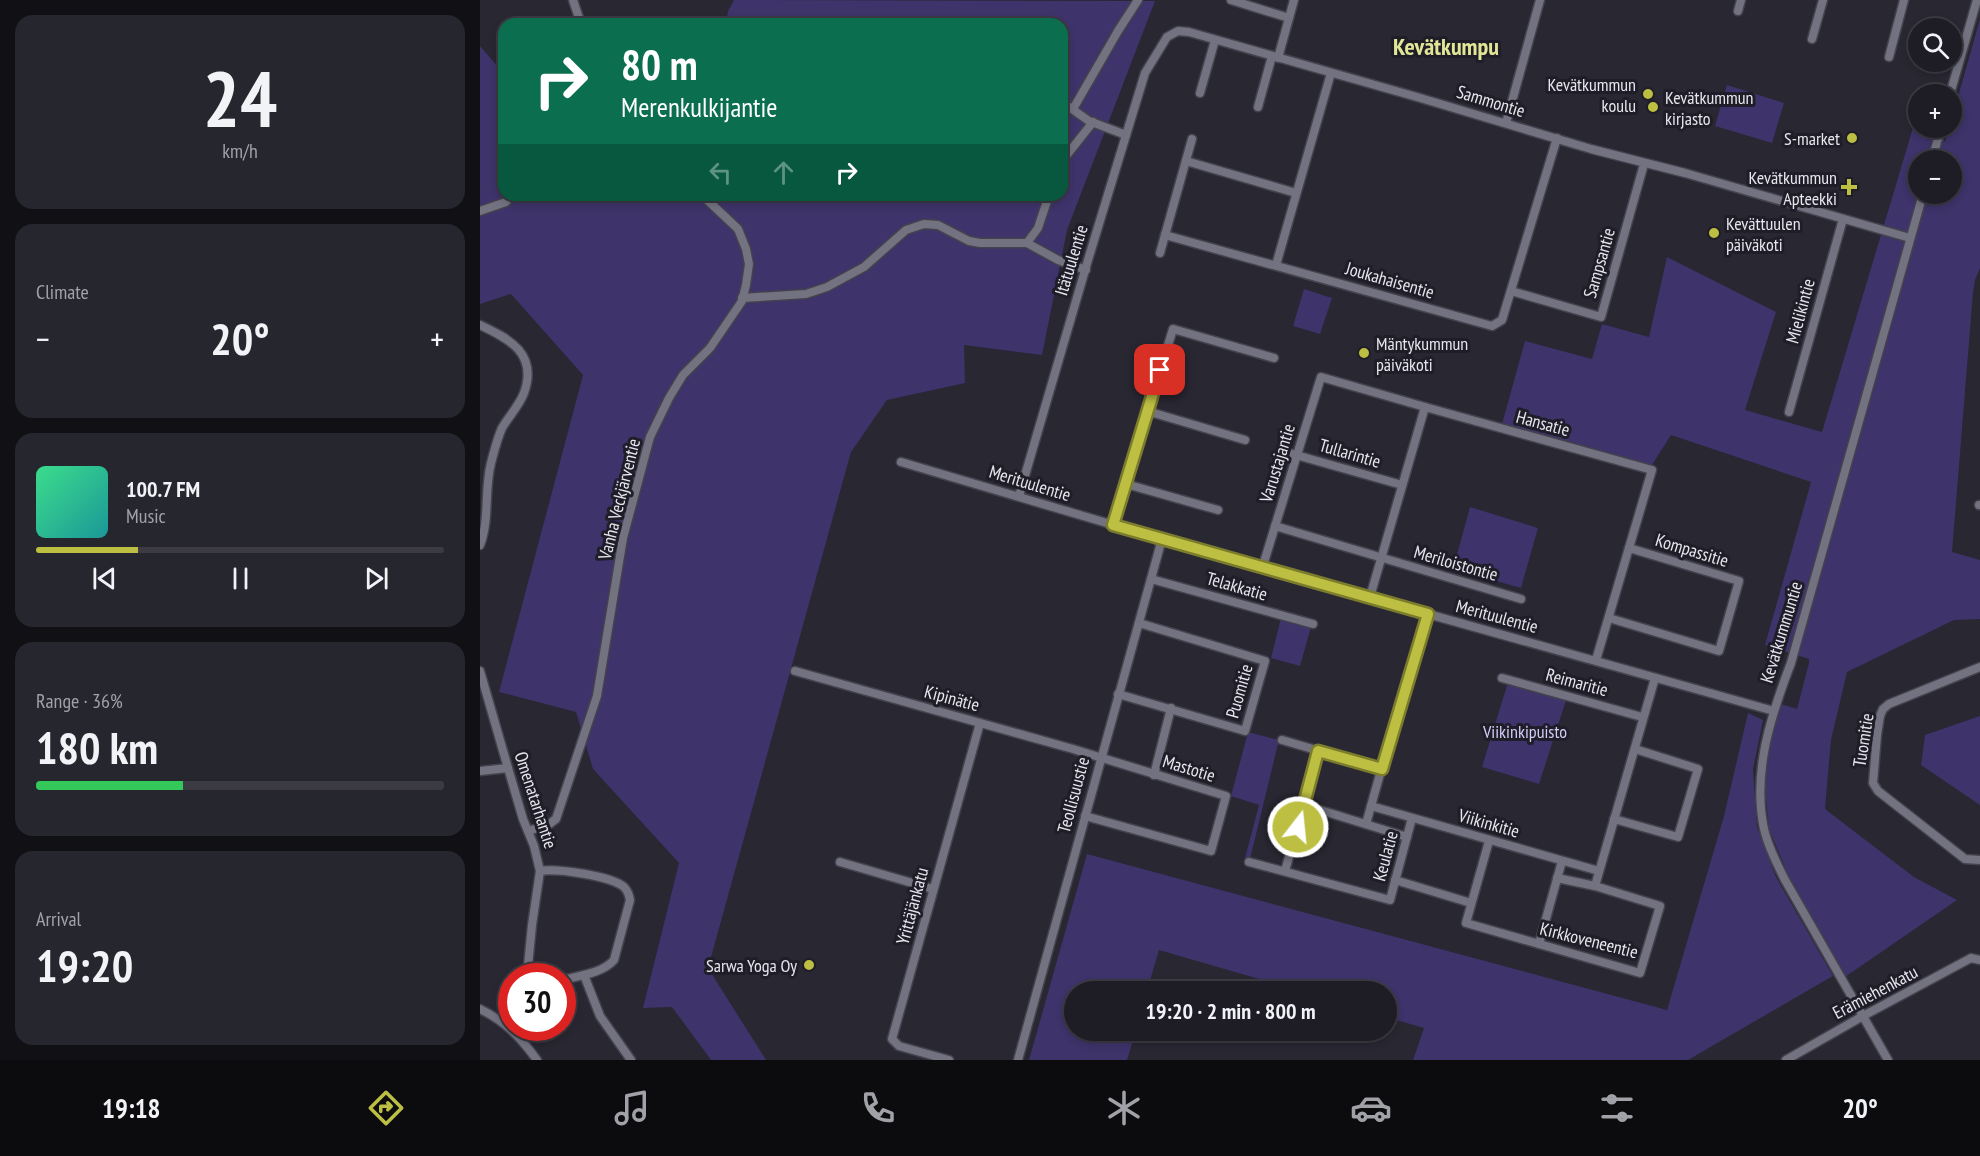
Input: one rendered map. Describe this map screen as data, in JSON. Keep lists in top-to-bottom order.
{
  "streets": {
    "street": [
      "Sammontie",
      "Itätuulentie",
      "Sampsantie",
      "Joukahaisentie",
      "Mielikintie",
      "Hansatie",
      "Tullarintie",
      "Varustajantie",
      "Merituulentie",
      "Vanha Veckjärventie",
      "Kompassitie",
      "Meriloistontie",
      "Telakkatie",
      "Kevätkummuntie",
      "Reimaritie",
      "Puomitie",
      "Kipinätie",
      "Tuomitie",
      "Mastotie",
      "Teollisuustie",
      "Omenatarhantie",
      "Viikinkitie",
      "Keulatie",
      "Yrittäjänkatu",
      "Kirkkoveneentie",
      "Erämiehenkatu"
    ]
  },
  "crossings": [
    ["Sammontie", "Itätuulentie"],
    ["Sammontie", "Sampsantie"],
    ["Sammontie", "Joukahaisentie"],
    ["Sammontie", "Mielikintie"],
    ["Sammontie", "Kevätkummuntie"],
    ["Itätuulentie", "Merituulentie"],
    ["Sampsantie", "Joukahaisentie"],
    ["Hansatie", "Varustajantie"],
    ["Hansatie", "Merituulentie"],
    ["Hansatie", "Kompassitie"],
    ["Tullarintie", "Varustajantie"],
    ["Varustajantie", "Meriloistontie"],
    ["Merituulentie", "Kevätkummuntie"],
    ["Merituulentie", "Teollisuustie"],
    ["Vanha Veckjärventie", "Omenatarhantie"],
    ["Telakkatie", "Teollisuustie"],
    ["Kevätkummuntie", "Erämiehenkatu"],
    ["Puomitie", "Teollisuustie"],
    ["Kipinätie", "Mastotie"],
    ["Kipinätie", "Teollisuustie"],
    ["Kipinätie", "Yrittäjänkatu"],
    ["Mastotie", "Teollisuustie"],
    ["Viikinkitie", "Keulatie"]
  ],
  "districts": ["Kevätkumpu"],
  "parks": ["Viikinkipuisto"],
  "places": {
    "other": [
      "Kevätkummun koulu",
      "Kevätkummun kirjasto",
      "S-market",
      "Kevättuulen päiväkoti",
      "Mäntykummun päiväkoti",
      "Sarwa Yoga Oy"
    ],
    "health": ["Kevätkummun Apteekki"]
  },
  "page": {
    "tile": [
      ["24", "km/h"],
      "Climate",
      ["Range · 36%", "180 km"],
      ["Arrival", "19:20"]
    ],
    "map_buttons": ["+", "−"],
    "turn": ["80 m", "Merenkulkijantie"],
    "heat": ["−", "20°", "+"],
    "song": ["100.7 FM", "Music"],
    "limit": "30",
    "trip": "19:20 · 2 min · 800 m",
    "tabs": ["19:18", "20°"]
  }
}
